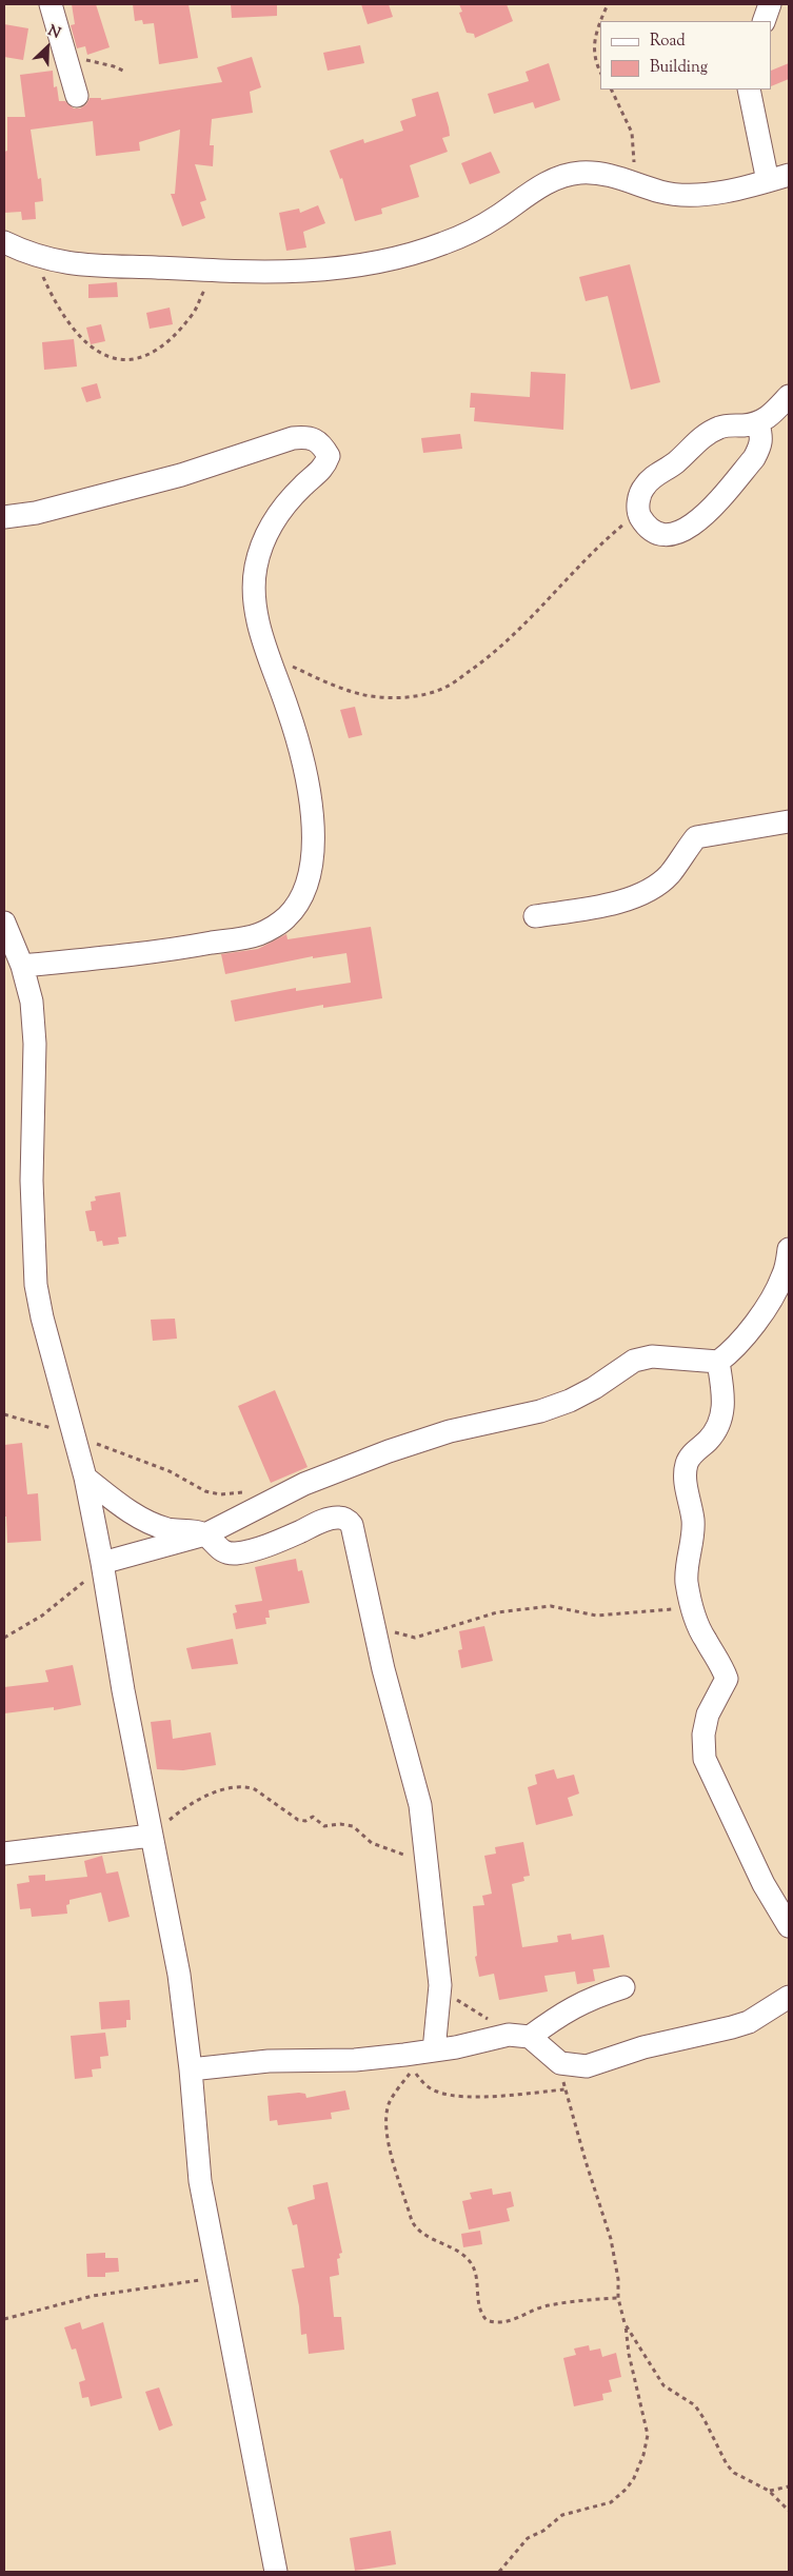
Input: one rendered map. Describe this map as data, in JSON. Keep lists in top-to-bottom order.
{
  "legend": ["Road", "Building"],
  "north": "top right"
}
